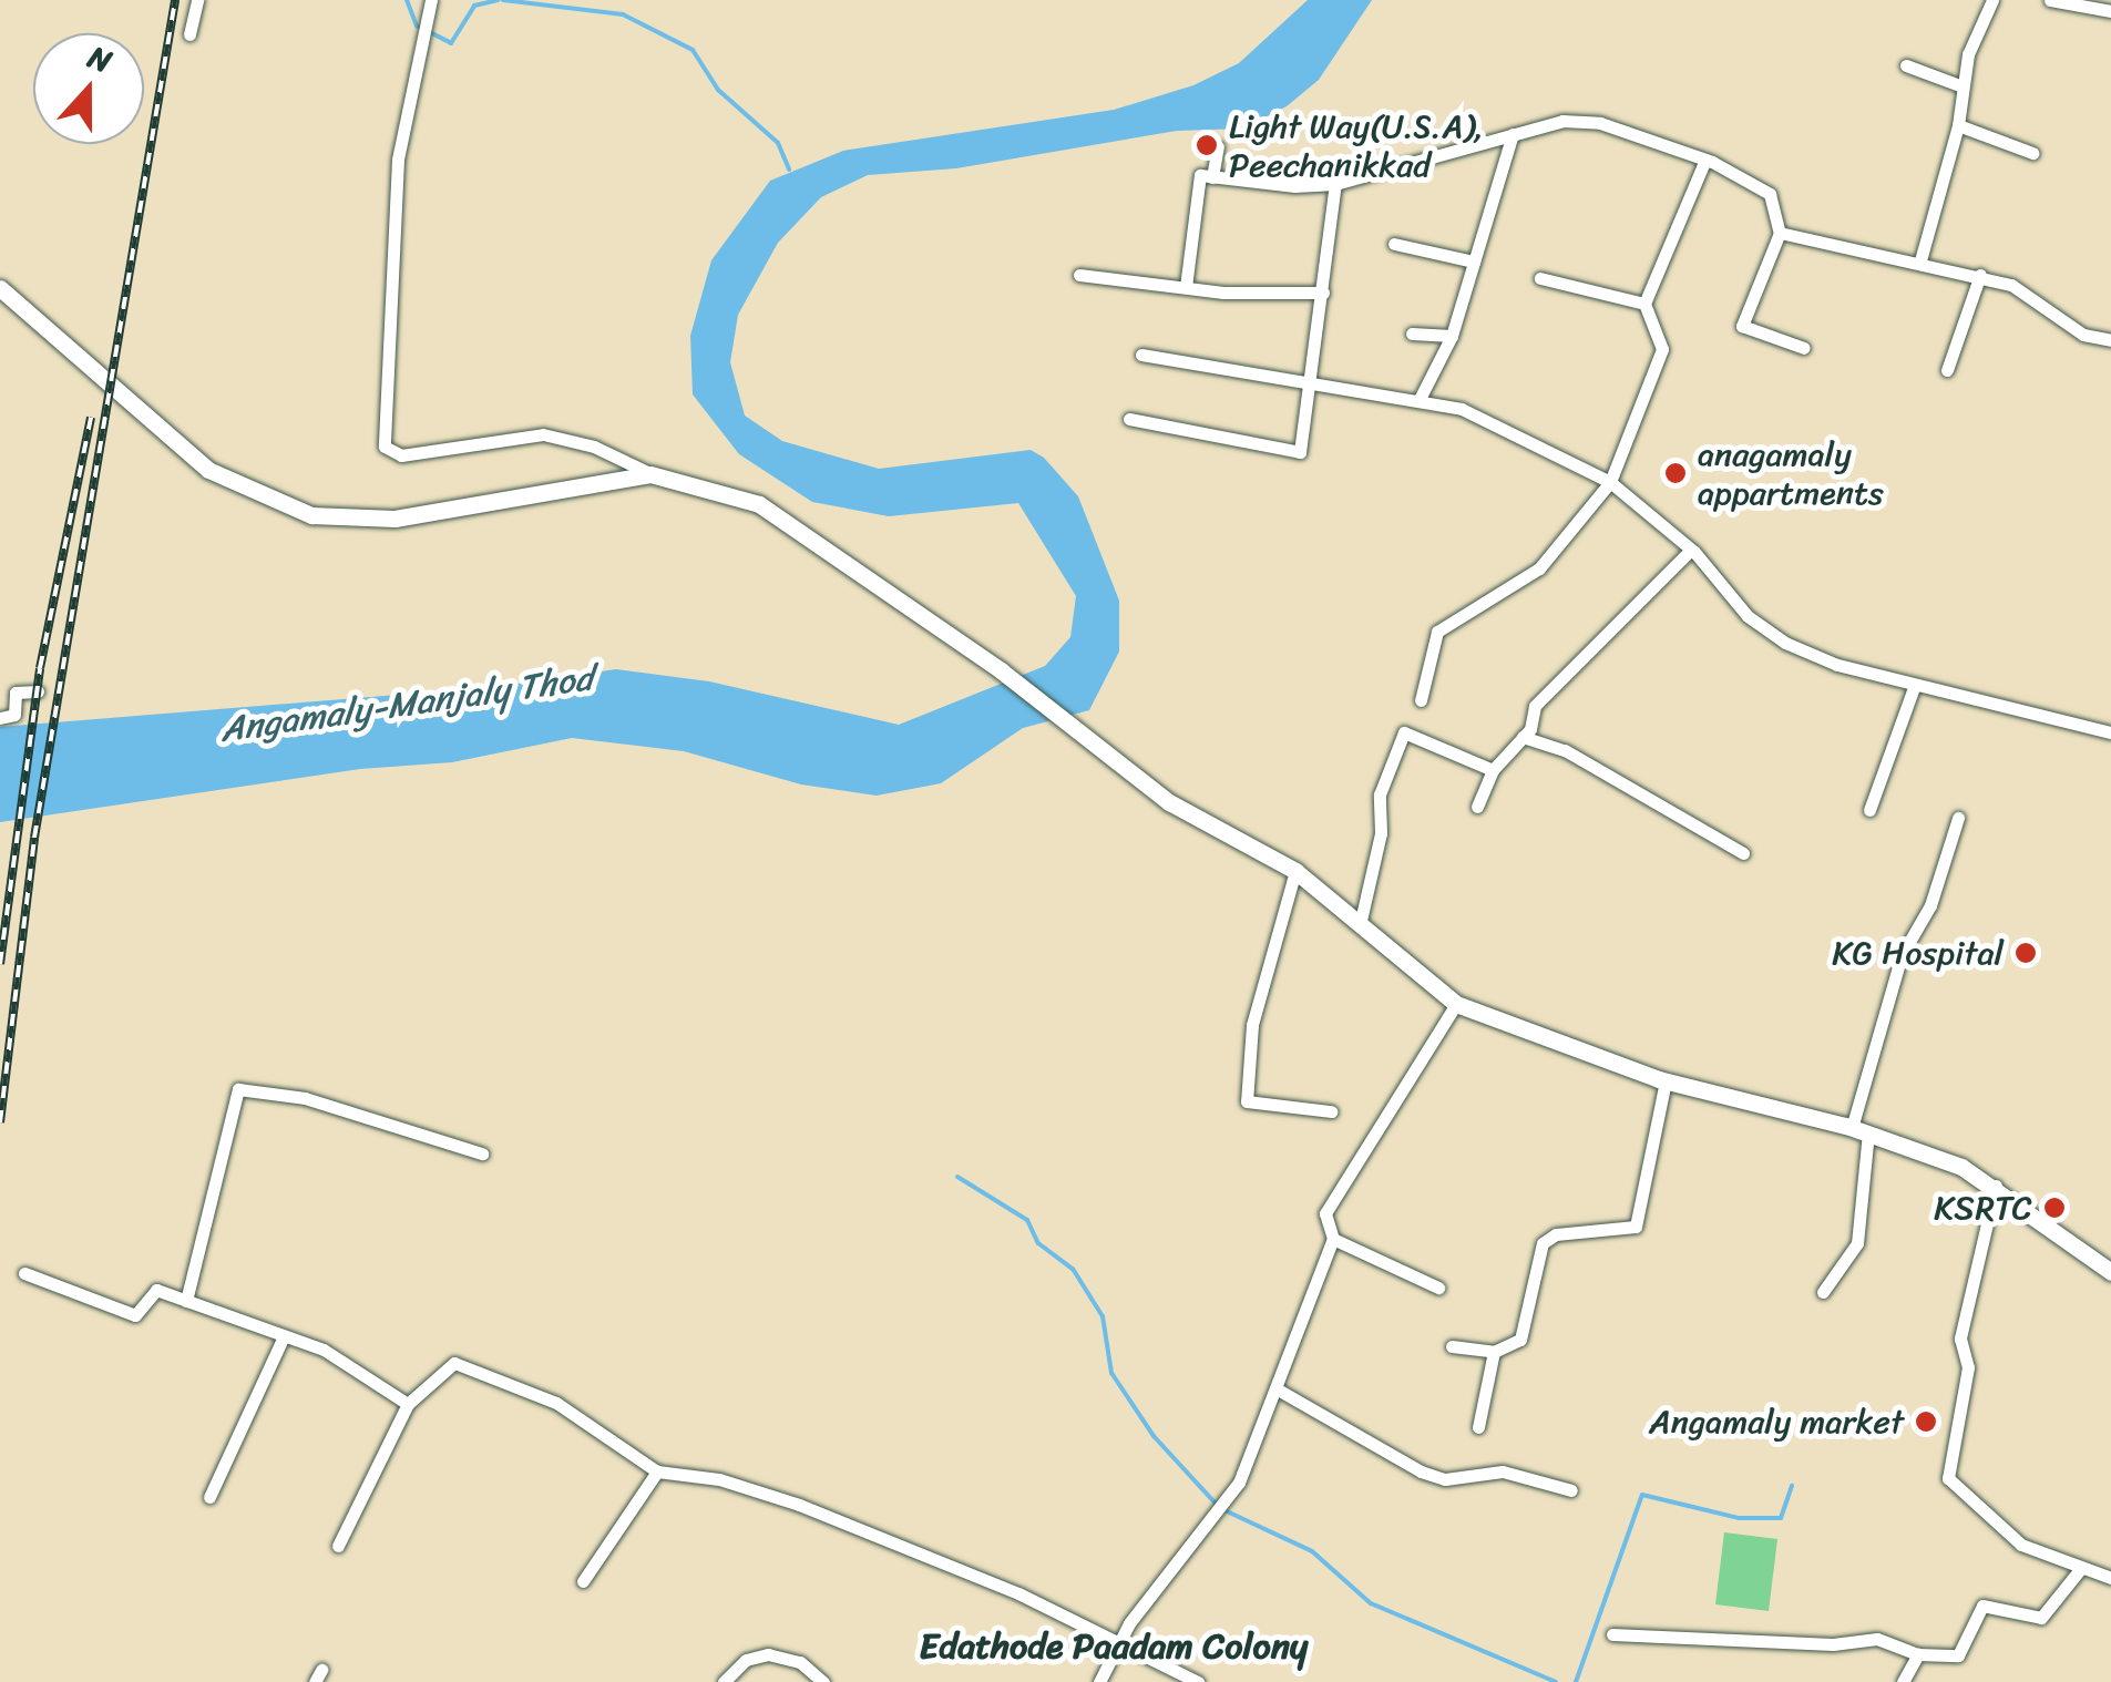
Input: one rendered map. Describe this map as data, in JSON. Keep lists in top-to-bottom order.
{
  "districts": ["Edathode Paadam Colony"],
  "water": ["Angamaly-Manjaly Thod"],
  "places": [
    "Light Way(U.S.A), Peechanikkad",
    "anagamaly appartments",
    "KG Hospital",
    "KSRTC",
    "Angamaly market"
  ],
  "north": "top"
}
